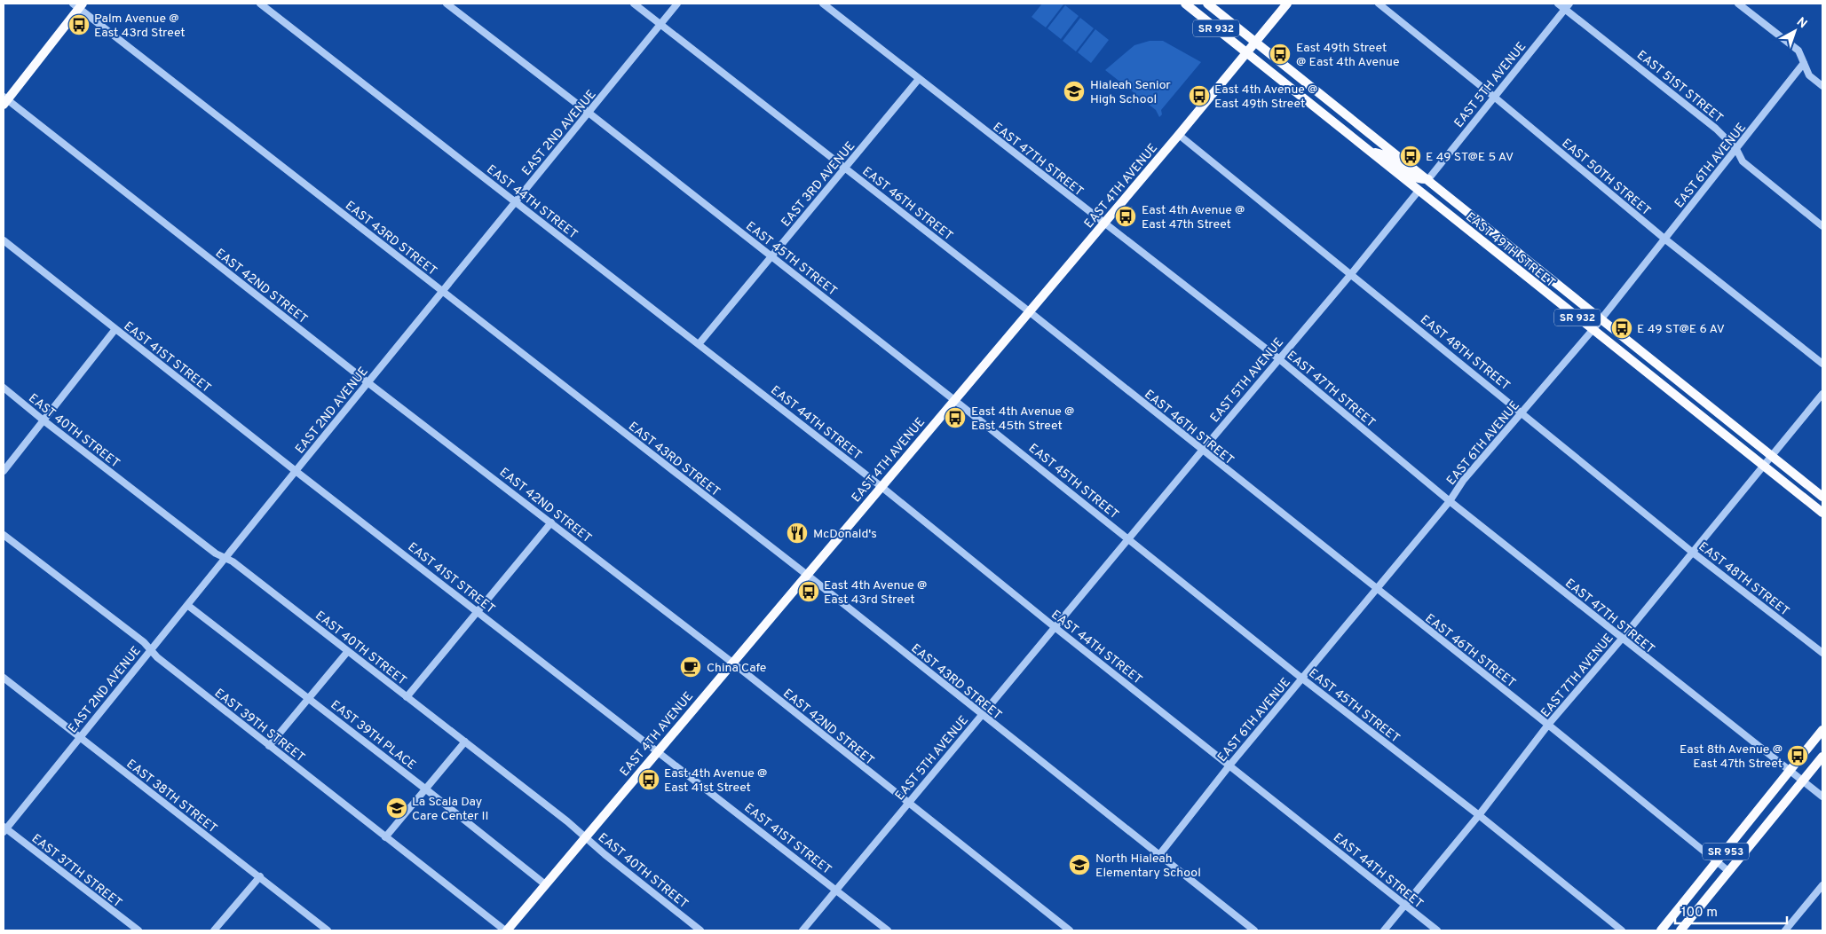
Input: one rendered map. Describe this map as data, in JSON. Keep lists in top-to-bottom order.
{
  "streets": {
    "main road": [
      "SR 932",
      "EAST 4TH AVENUE",
      "EAST 49TH STREET",
      "SR 953"
    ],
    "street": [
      "EAST 5TH AVENUE",
      "EAST 51ST STREET",
      "EAST 2ND AVENUE",
      "EAST 47TH STREET",
      "EAST 6TH AVENUE",
      "EAST 50TH STREET",
      "EAST 3RD AVENUE",
      "EAST 44TH STREET",
      "EAST 46TH STREET",
      "EAST 43RD STREET",
      "EAST 45TH STREET",
      "EAST 42ND STREET",
      "EAST 48TH STREET",
      "EAST 41ST STREET",
      "EAST 40TH STREET",
      "EAST 7TH AVENUE",
      "EAST 39TH STREET",
      "EAST 39TH PLACE",
      "EAST 38TH STREET",
      "EAST 37TH STREET"
    ]
  },
  "crossings": [
    ["EAST 5TH AVENUE", "EAST 51ST STREET"],
    ["EAST 5TH AVENUE", "EAST 47TH STREET"],
    ["EAST 5TH AVENUE", "EAST 50TH STREET"],
    ["EAST 5TH AVENUE", "EAST 44TH STREET"],
    ["EAST 5TH AVENUE", "EAST 46TH STREET"],
    ["EAST 5TH AVENUE", "EAST 43RD STREET"],
    ["EAST 5TH AVENUE", "EAST 49TH STREET"],
    ["EAST 5TH AVENUE", "EAST 45TH STREET"],
    ["EAST 5TH AVENUE", "EAST 42ND STREET"],
    ["EAST 5TH AVENUE", "EAST 48TH STREET"],
    ["EAST 5TH AVENUE", "EAST 41ST STREET"],
    ["EAST 51ST STREET", "EAST 6TH AVENUE"],
    ["EAST 2ND AVENUE", "EAST 44TH STREET"],
    ["EAST 2ND AVENUE", "EAST 46TH STREET"],
    ["EAST 2ND AVENUE", "EAST 43RD STREET"],
    ["EAST 2ND AVENUE", "EAST 45TH STREET"],
    ["EAST 2ND AVENUE", "EAST 42ND STREET"],
    ["EAST 2ND AVENUE", "EAST 41ST STREET"],
    ["EAST 2ND AVENUE", "EAST 40TH STREET"],
    ["EAST 2ND AVENUE", "EAST 39TH STREET"],
    ["EAST 2ND AVENUE", "EAST 39TH PLACE"],
    ["EAST 2ND AVENUE", "EAST 38TH STREET"],
    ["EAST 2ND AVENUE", "EAST 37TH STREET"],
    ["EAST 47TH STREET", "EAST 6TH AVENUE"],
    ["EAST 47TH STREET", "EAST 3RD AVENUE"],
    ["EAST 47TH STREET", "EAST 4TH AVENUE"],
    ["EAST 47TH STREET", "EAST 7TH AVENUE"],
    ["EAST 47TH STREET", "SR 953"],
    ["EAST 6TH AVENUE", "EAST 50TH STREET"],
    ["EAST 6TH AVENUE", "EAST 44TH STREET"],
    ["EAST 6TH AVENUE", "EAST 46TH STREET"],
    ["EAST 6TH AVENUE", "EAST 43RD STREET"],
    ["EAST 6TH AVENUE", "EAST 49TH STREET"],
    ["EAST 6TH AVENUE", "EAST 45TH STREET"],
    ["EAST 6TH AVENUE", "EAST 48TH STREET"],
    ["EAST 3RD AVENUE", "EAST 44TH STREET"],
    ["EAST 3RD AVENUE", "EAST 46TH STREET"],
    ["EAST 3RD AVENUE", "EAST 45TH STREET"],
    ["EAST 4TH AVENUE", "EAST 44TH STREET"],
    ["EAST 4TH AVENUE", "EAST 46TH STREET"],
    ["EAST 4TH AVENUE", "EAST 43RD STREET"],
    ["EAST 4TH AVENUE", "EAST 49TH STREET"],
    ["EAST 4TH AVENUE", "EAST 45TH STREET"],
    ["EAST 4TH AVENUE", "EAST 42ND STREET"],
    ["EAST 4TH AVENUE", "EAST 48TH STREET"],
    ["EAST 4TH AVENUE", "EAST 41ST STREET"],
    ["EAST 4TH AVENUE", "EAST 40TH STREET"],
    ["EAST 4TH AVENUE", "EAST 39TH STREET"],
    ["EAST 4TH AVENUE", "EAST 39TH PLACE"],
    ["EAST 44TH STREET", "EAST 7TH AVENUE"],
    ["EAST 46TH STREET", "EAST 7TH AVENUE"],
    ["EAST 46TH STREET", "SR 953"],
    ["EAST 49TH STREET", "EAST 7TH AVENUE"],
    ["EAST 45TH STREET", "EAST 7TH AVENUE"],
    ["EAST 48TH STREET", "EAST 7TH AVENUE"]
  ],
  "places": {
    "bus stop": [
      "Palm Avenue @ East 43rd Street",
      "East 49th Street @ East 4th Avenue",
      "East 4th Avenue @ East 49th Street",
      "E 49 ST@E 5 AV",
      "East 4th Avenue @ East 47th Street",
      "E 49 ST@E 6 AV",
      "East 4th Avenue @ East 45th Street",
      "East 4th Avenue @ East 43rd Street",
      "East 8th Avenue @ East 47th Street",
      "East 4th Avenue @ East 41st Street"
    ],
    "school or university": ["Hialeah Senior High School", "La Scala Day Care Center II", "North Hialeah Elementary School"],
    "restaurant": ["McDonald's"],
    "cafe": ["China Cafe"]
  },
  "scale_bar": "100 m",
  "north": "top right"
}
